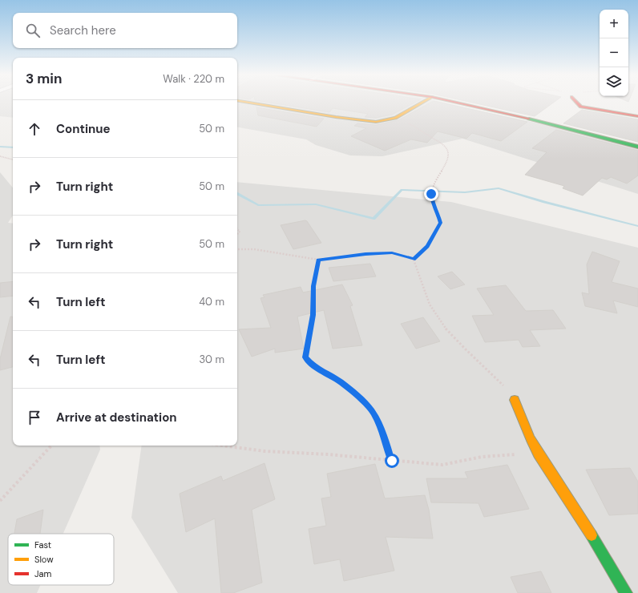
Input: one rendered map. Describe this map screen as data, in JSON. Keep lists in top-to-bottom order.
{
  "legend": ["Fast", "Slow", "Jam"],
  "page": {
    "map_buttons": ["+", "−"],
    "search": "Search here",
    "heading": ["3 min", "Walk · 220 m"],
    "list": [
      ["Continue", "50 m"],
      ["Turn right", "50 m"],
      ["Turn right", "50 m"],
      ["Turn left", "40 m"],
      ["Turn left", "30 m"],
      "Arrive at destination"
    ]
  }
}
